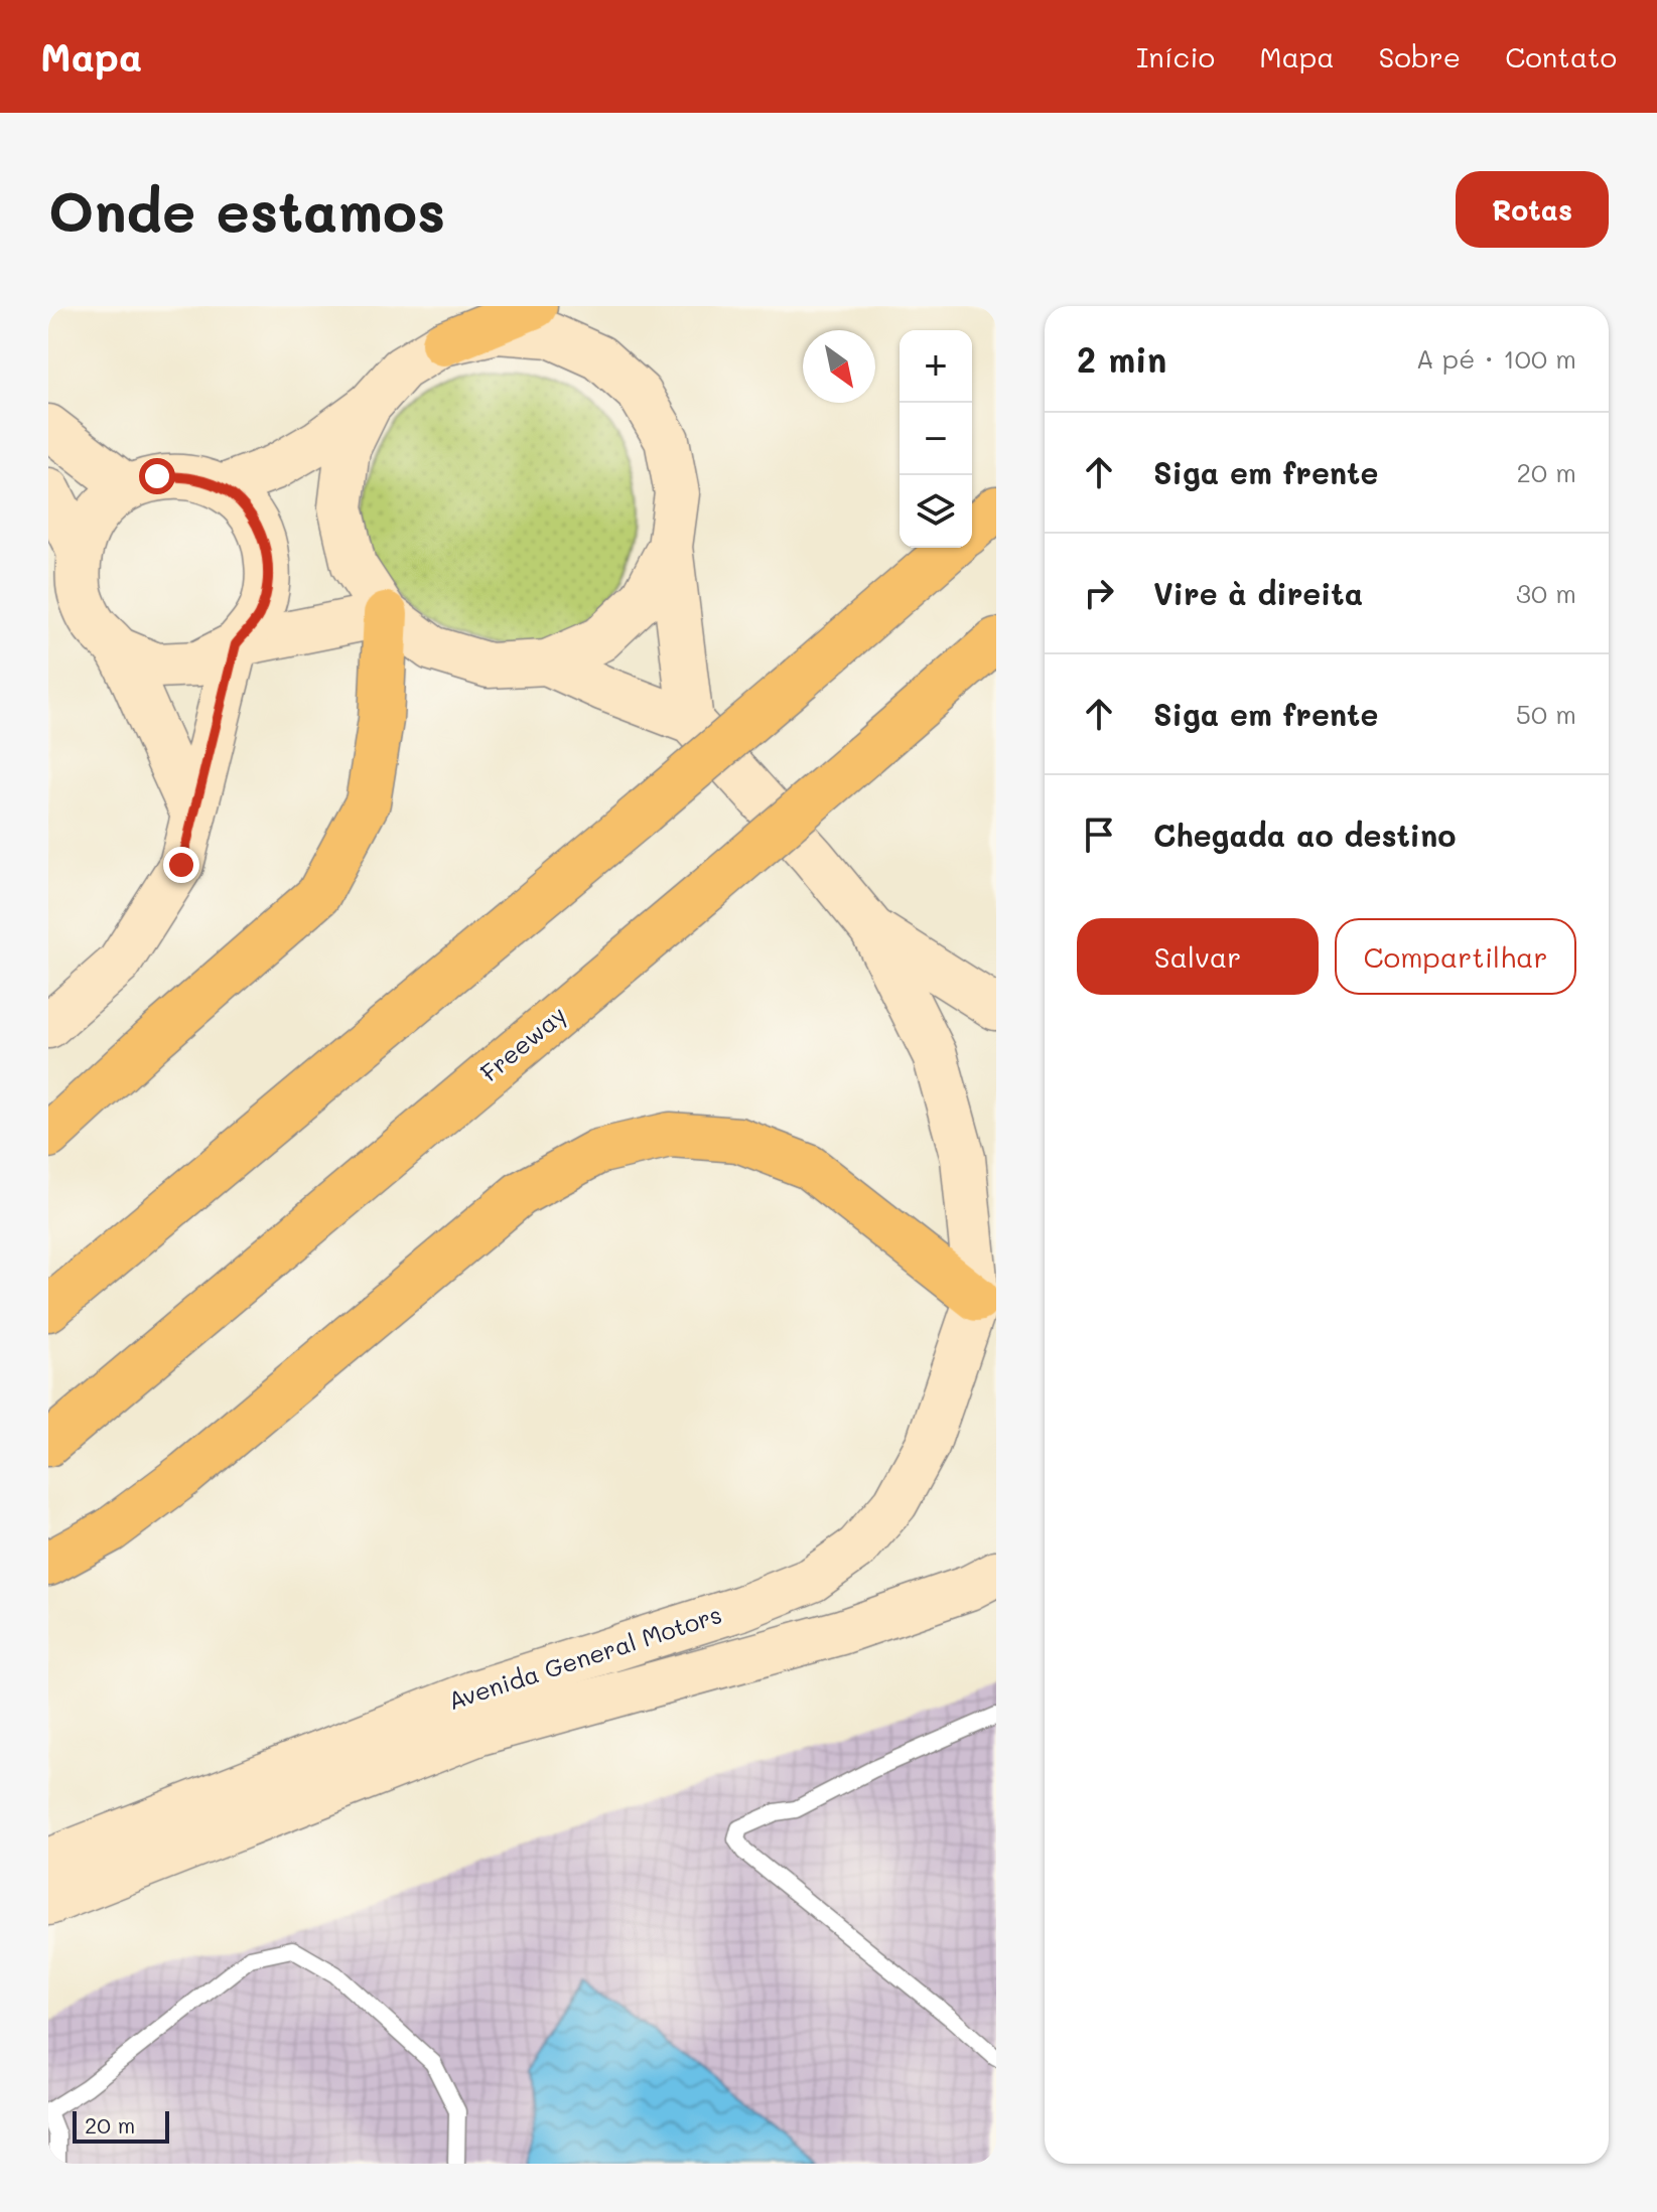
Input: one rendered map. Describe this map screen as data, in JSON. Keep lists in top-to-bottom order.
{
  "streets": {
    "highway": ["Freeway"],
    "street": ["Avenida General Motors"]
  },
  "scale_bar": "20 m",
  "north": "bottom right",
  "page": {
    "header": "Mapa",
    "nav": [
      "Início",
      "Mapa",
      "Sobre",
      "Contato"
    ],
    "buttons": [
      "Rotas",
      ["Salvar", "Compartilhar"]
    ],
    "title": "Onde estamos",
    "heading": ["2 min", "A pé · 100 m"],
    "map_buttons": ["+", "−"],
    "list": [
      ["Siga em frente", "20 m"],
      ["Vire à direita", "30 m"],
      ["Siga em frente", "50 m"],
      "Chegada ao destino"
    ],
    "scale": "20 m"
  }
}
